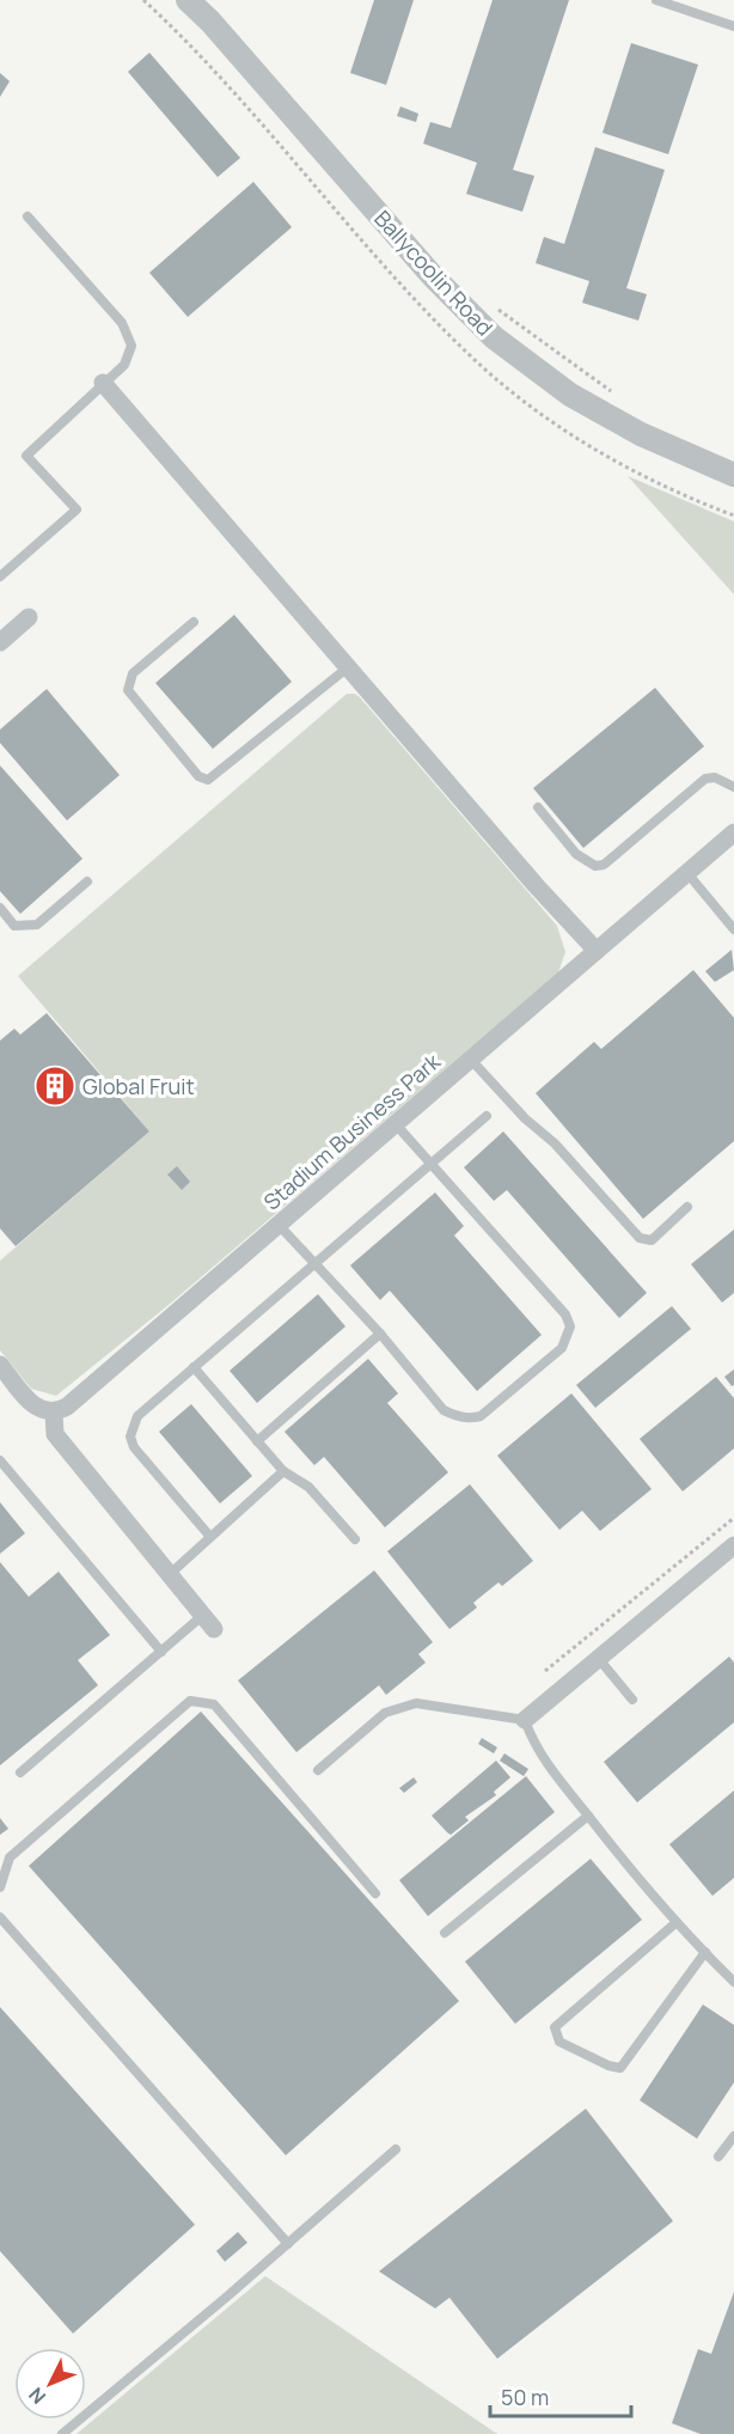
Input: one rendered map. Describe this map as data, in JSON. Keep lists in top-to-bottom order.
{
  "streets": {
    "street": ["Ballycoolin Road", "Stadium Business Park"]
  },
  "places": {
    "building": ["Global Fruit"]
  },
  "scale_bar": "50 m",
  "north": "bottom left"
}
